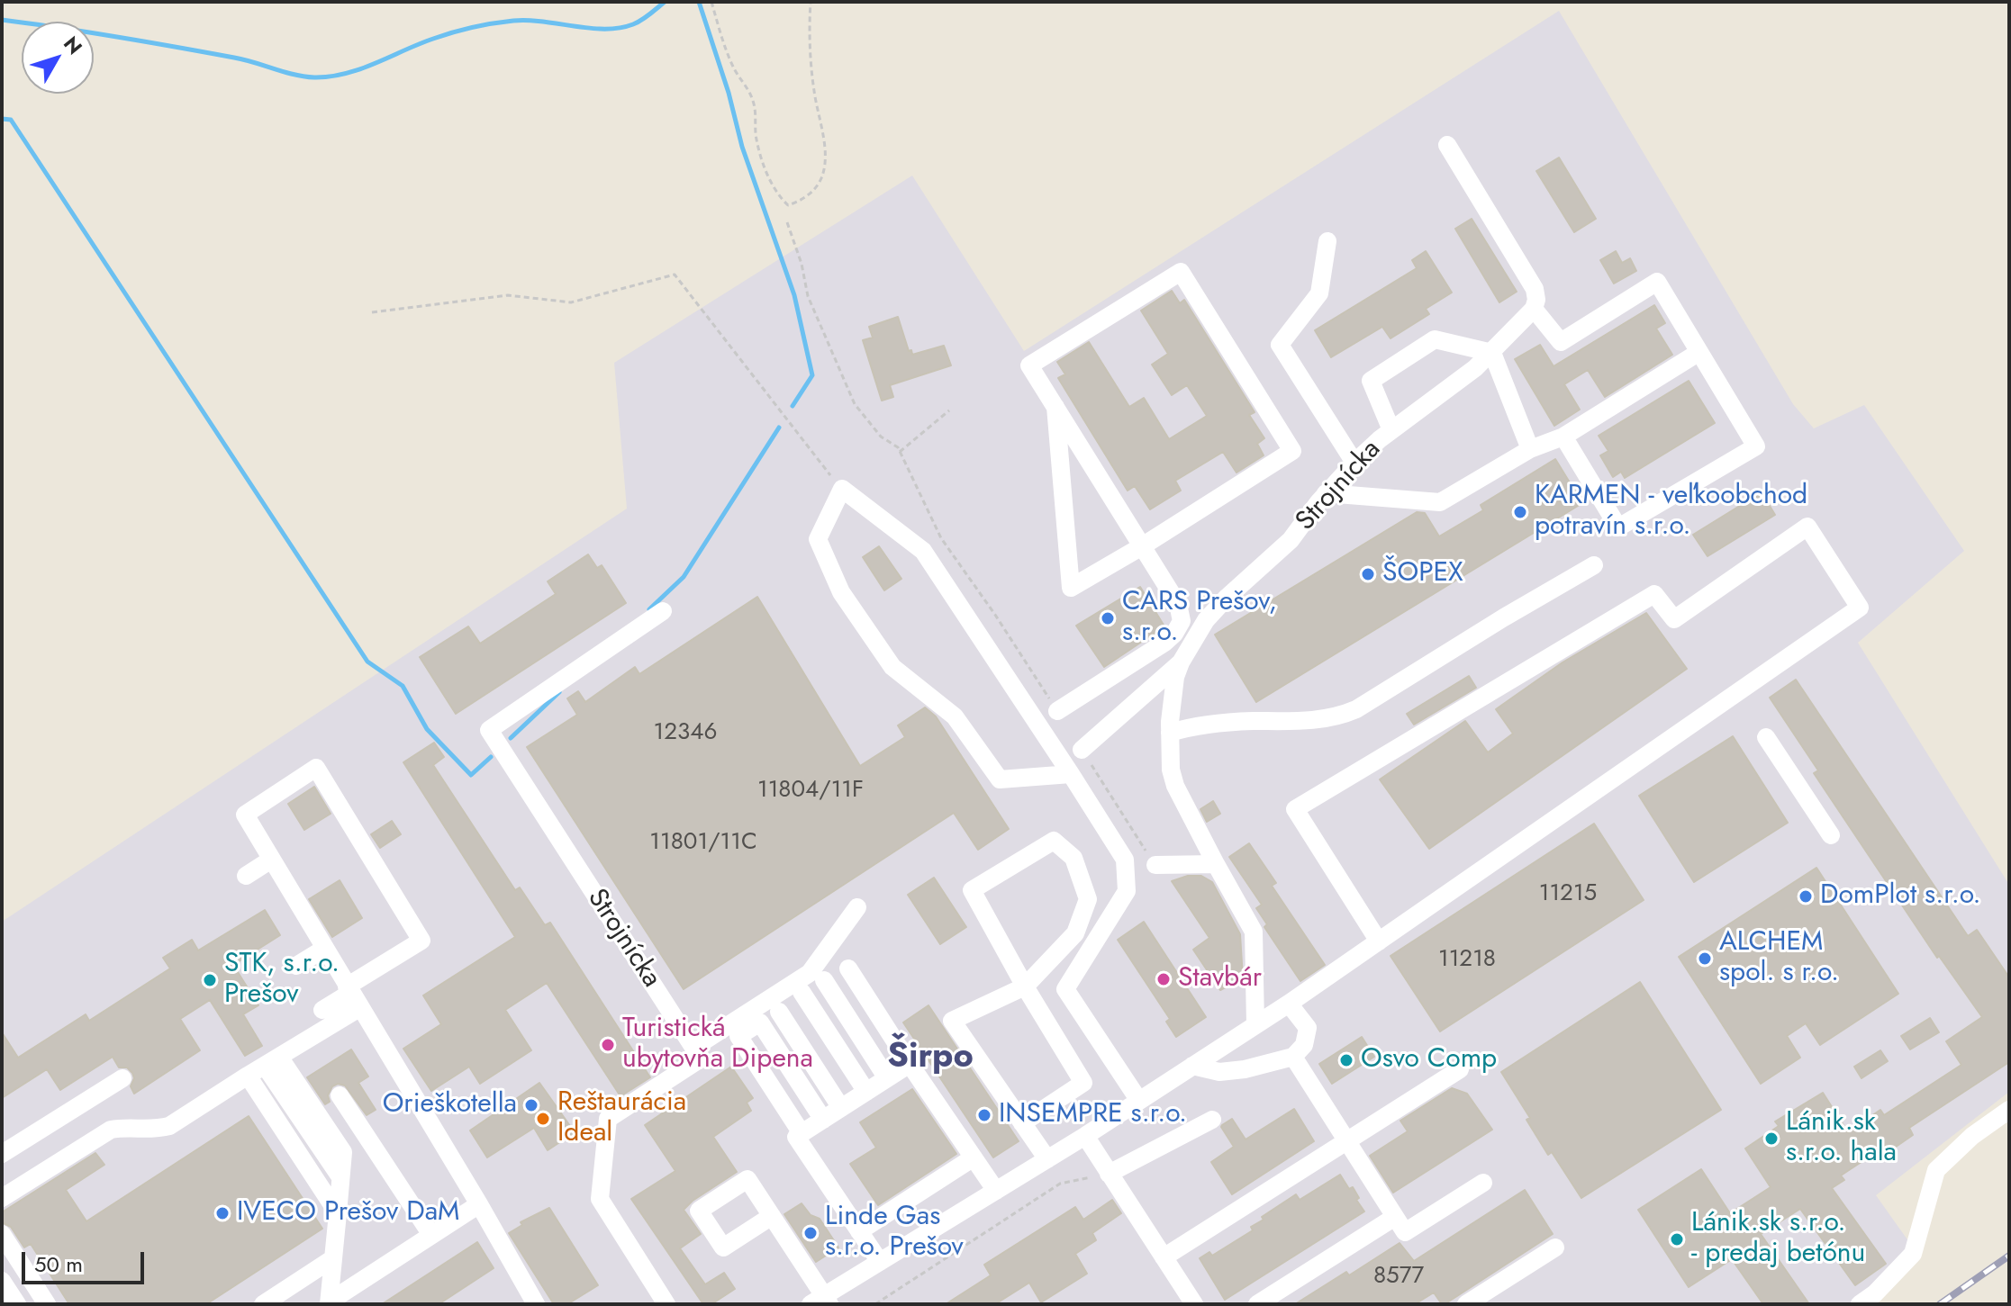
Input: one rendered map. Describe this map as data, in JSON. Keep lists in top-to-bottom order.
{
  "streets": {
    "street": ["Strojnícka"]
  },
  "districts": ["Širpo"],
  "places": [
    "KARMEN - veľkoobchod potravín s.r.o.",
    "ŠOPEX",
    "CARS Prešov, s.r.o.",
    "DomPlot s.r.o.",
    "ALCHEM spol. s r.o.",
    "Stavbár",
    "STK, s.r.o. Prešov",
    "Turistická ubytovňa Dipena",
    "Osvo Comp",
    "Orieškotella",
    "INSEMPRE s.r.o.",
    "Reštaurácia Ideal",
    "Lánik.sk s.r.o. hala",
    "IVECO Prešov DaM",
    "Linde Gas s.r.o. Prešov",
    "Lánik.sk s.r.o. - predaj betónu"
  ],
  "house_numbers": [
    "12346",
    "11804/11F",
    "11801/11C",
    "11215",
    "11218",
    "8577"
  ],
  "scale_bar": "50 m",
  "north": "top right"
}
